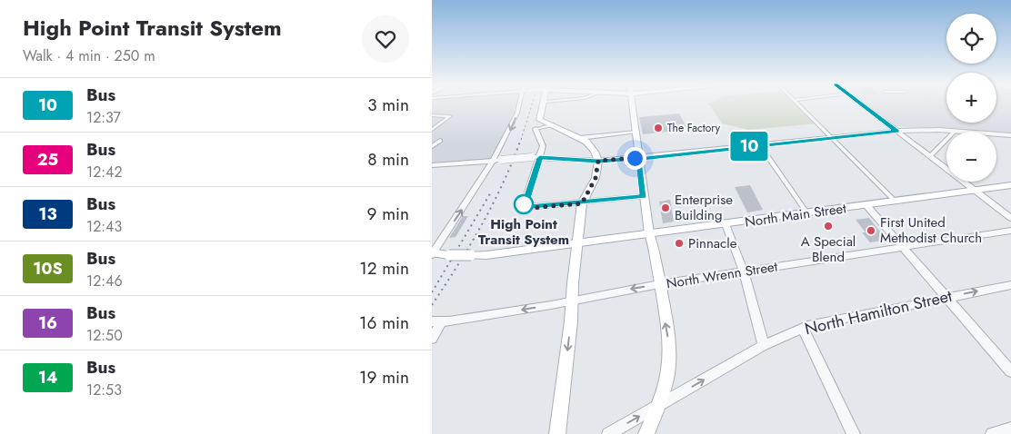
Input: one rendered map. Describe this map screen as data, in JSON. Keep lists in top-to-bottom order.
{
  "streets": {
    "main road": ["North Main Street"],
    "street": ["North Wrenn Street", "North Hamilton Street"]
  },
  "one_way": ["North Wrenn Street", "North Hamilton Street"],
  "places": [
    "The Factory",
    "High Point Transit System",
    "Enterprise Building",
    "A Special Blend",
    "First United Methodist Church",
    "Pinnacle"
  ],
  "lines": ["bus line 10"],
  "page": {
    "heading": ["High Point Transit System", "Walk · 4 min · 250 m"],
    "on_map": "10",
    "map_buttons": ["+", "−"],
    "list": [
      {
        "mark": "10",
        "name": "Bus",
        "note": "12:37",
        "value": "3 min"
      },
      {
        "mark": "25",
        "name": "Bus",
        "note": "12:42",
        "value": "8 min"
      },
      {
        "mark": "13",
        "name": "Bus",
        "note": "12:43",
        "value": "9 min"
      },
      {
        "mark": "10S",
        "name": "Bus",
        "note": "12:46",
        "value": "12 min"
      },
      {
        "mark": "16",
        "name": "Bus",
        "note": "12:50",
        "value": "16 min"
      },
      {
        "mark": "14",
        "name": "Bus",
        "note": "12:53",
        "value": "19 min"
      }
    ]
  }
}
